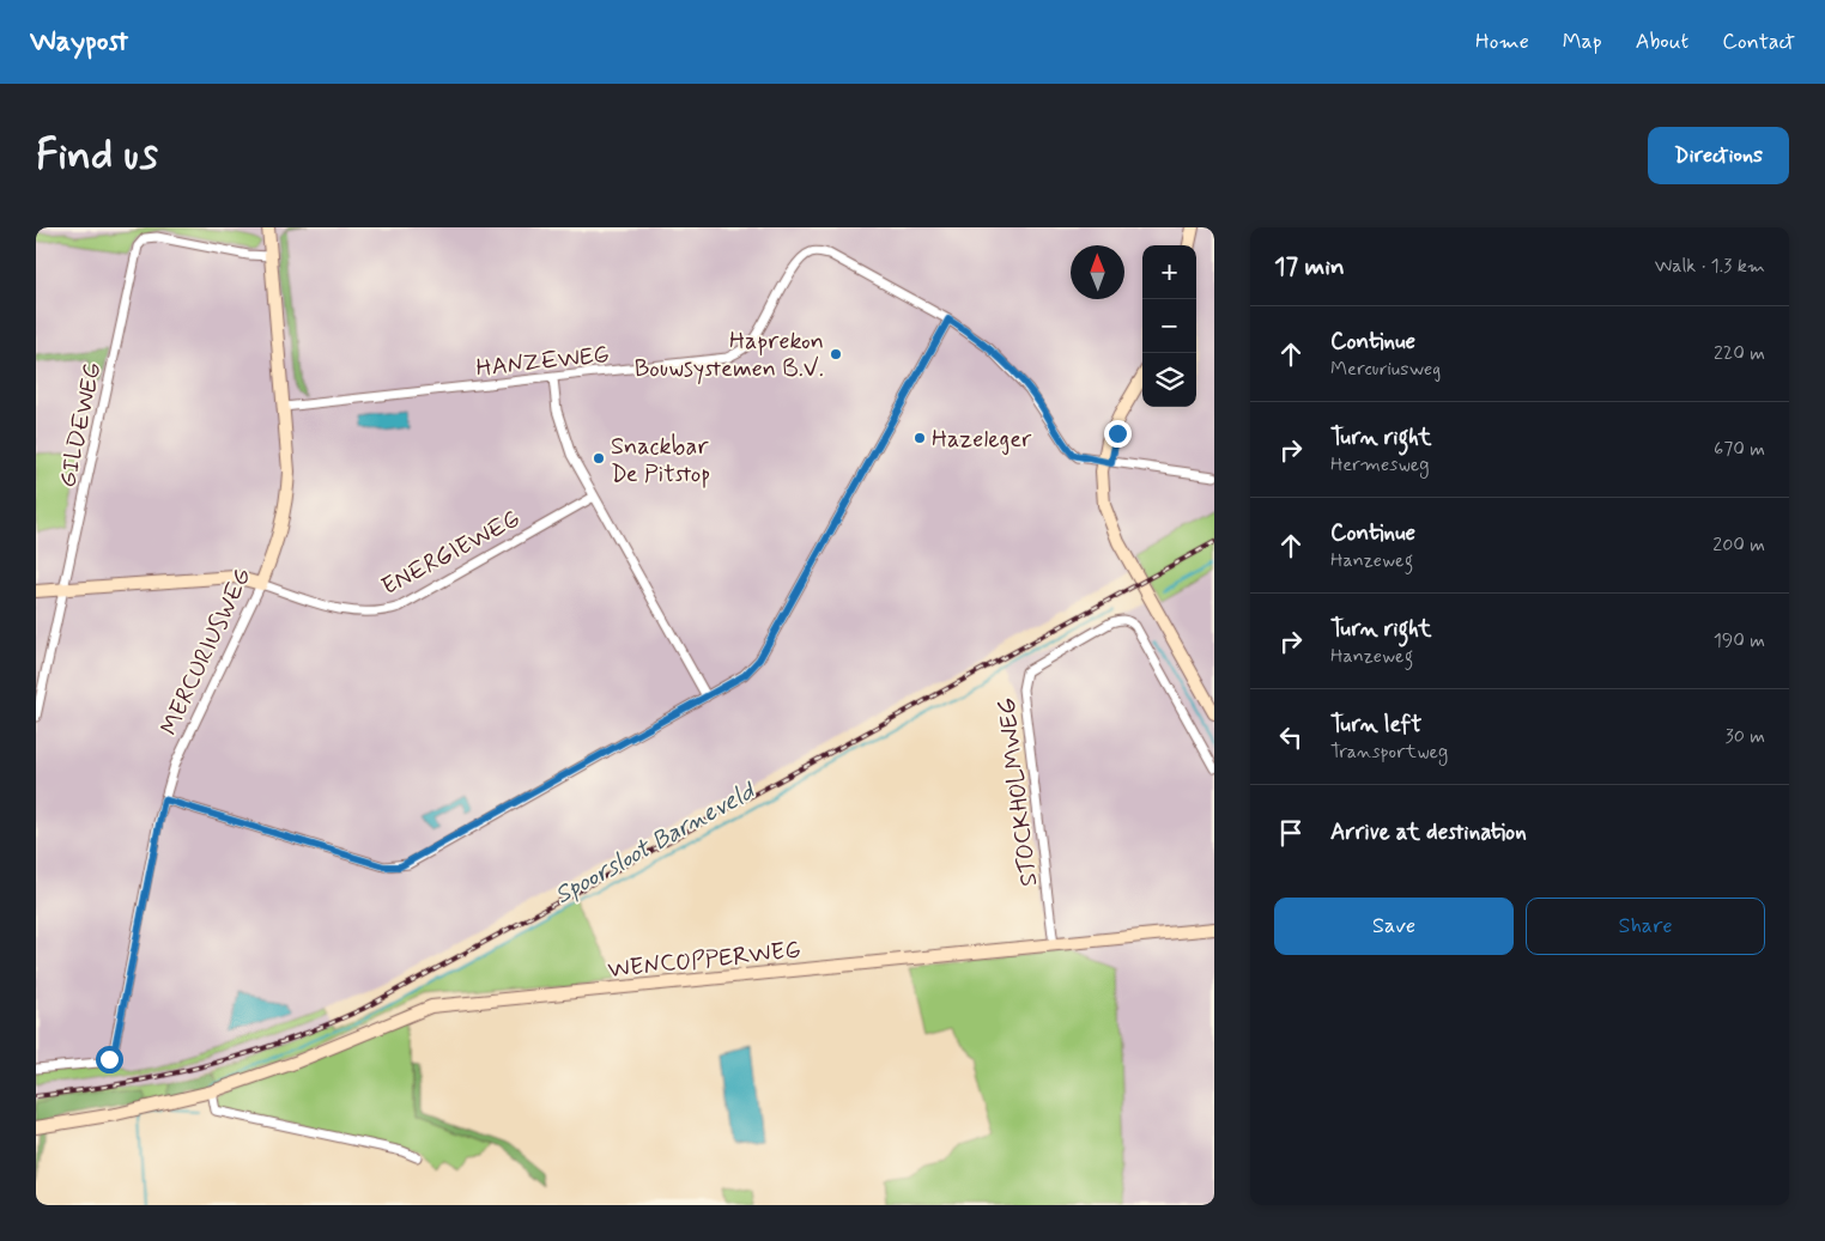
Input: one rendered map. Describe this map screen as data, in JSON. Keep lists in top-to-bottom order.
{
  "streets": {
    "street": [
      "HANZEWEG",
      "GILDEWEG",
      "ENERGIEWEG",
      "MERCURIUSWEG",
      "STOCKHOLMWEG",
      "WENCOPPERWEG"
    ]
  },
  "crossings": [
    ["HANZEWEG", "MERCURIUSWEG"],
    ["GILDEWEG", "ENERGIEWEG"],
    ["GILDEWEG", "MERCURIUSWEG"],
    ["ENERGIEWEG", "MERCURIUSWEG"],
    ["STOCKHOLMWEG", "WENCOPPERWEG"]
  ],
  "water": ["Spoorsloot Barneveld"],
  "places": ["Haprekon Bouwsystemen B.V.", "Hazeleger", "Snackbar De Pitstop"],
  "north": "top",
  "page": {
    "header": "Waypost",
    "nav": [
      "Home",
      "Map",
      "About",
      "Contact"
    ],
    "buttons": [
      "Directions",
      ["Save", "Share"]
    ],
    "title": "Find us",
    "heading": ["17 min", "Walk · 1.3 km"],
    "map_buttons": ["+", "−"],
    "list": [
      ["Continue", "Mercuriusweg", "220 m"],
      ["Turn right", "Hermesweg", "670 m"],
      ["Continue", "Hanzeweg", "200 m"],
      ["Turn right", "Hanzeweg", "190 m"],
      ["Turn left", "Transportweg", "30 m"],
      "Arrive at destination"
    ]
  }
}
